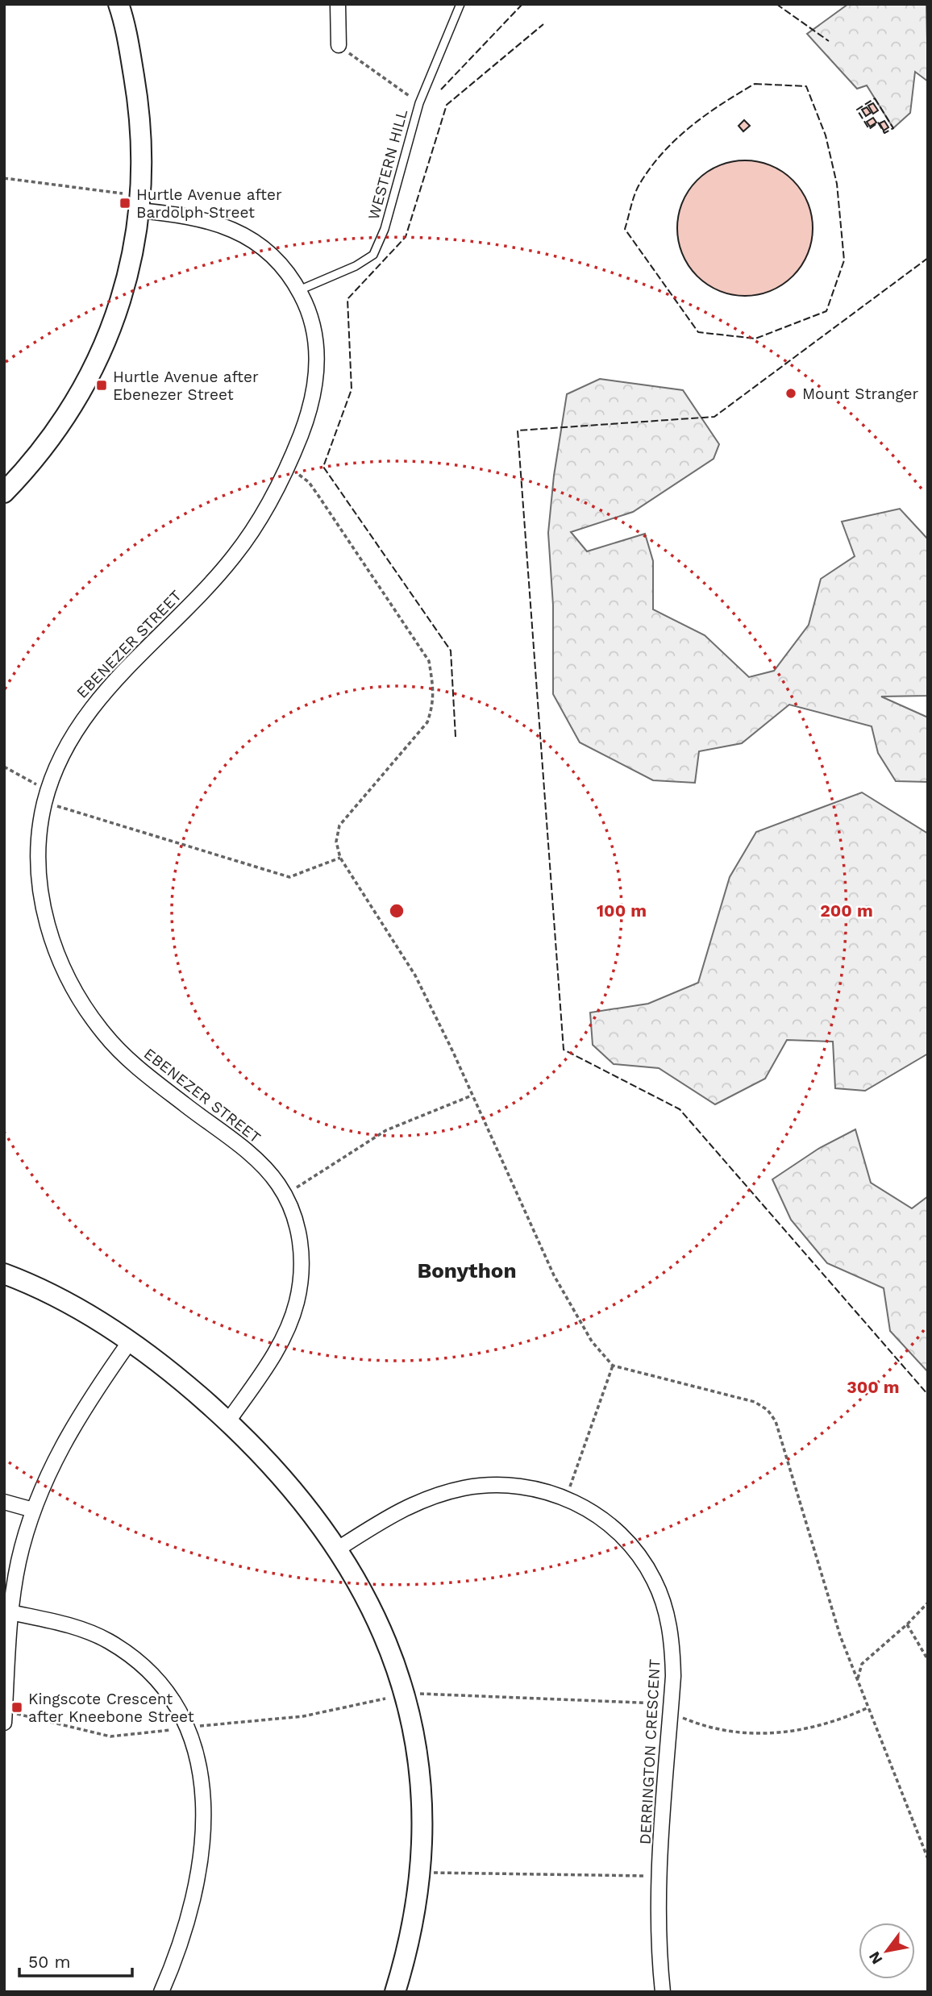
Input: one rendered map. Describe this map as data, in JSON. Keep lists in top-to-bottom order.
{
  "streets": {
    "street": ["EBENEZER STREET", "DERRINGTON CRESCENT"],
    "lane": ["WESTERN HILL"]
  },
  "crossings": [
    ["WESTERN HILL", "EBENEZER STREET"]
  ],
  "districts": ["Bonython"],
  "places": {
    "transit": ["Hurtle Avenue after Bardolph Street", "Hurtle Avenue after Ebenezer Street", "Kingscote Crescent after Kneebone Street"],
    "other": ["Mount Stranger"]
  },
  "scale_bar": "50 m",
  "north": "bottom left",
  "rings": ["100 m", "200 m", "300 m"]
}
